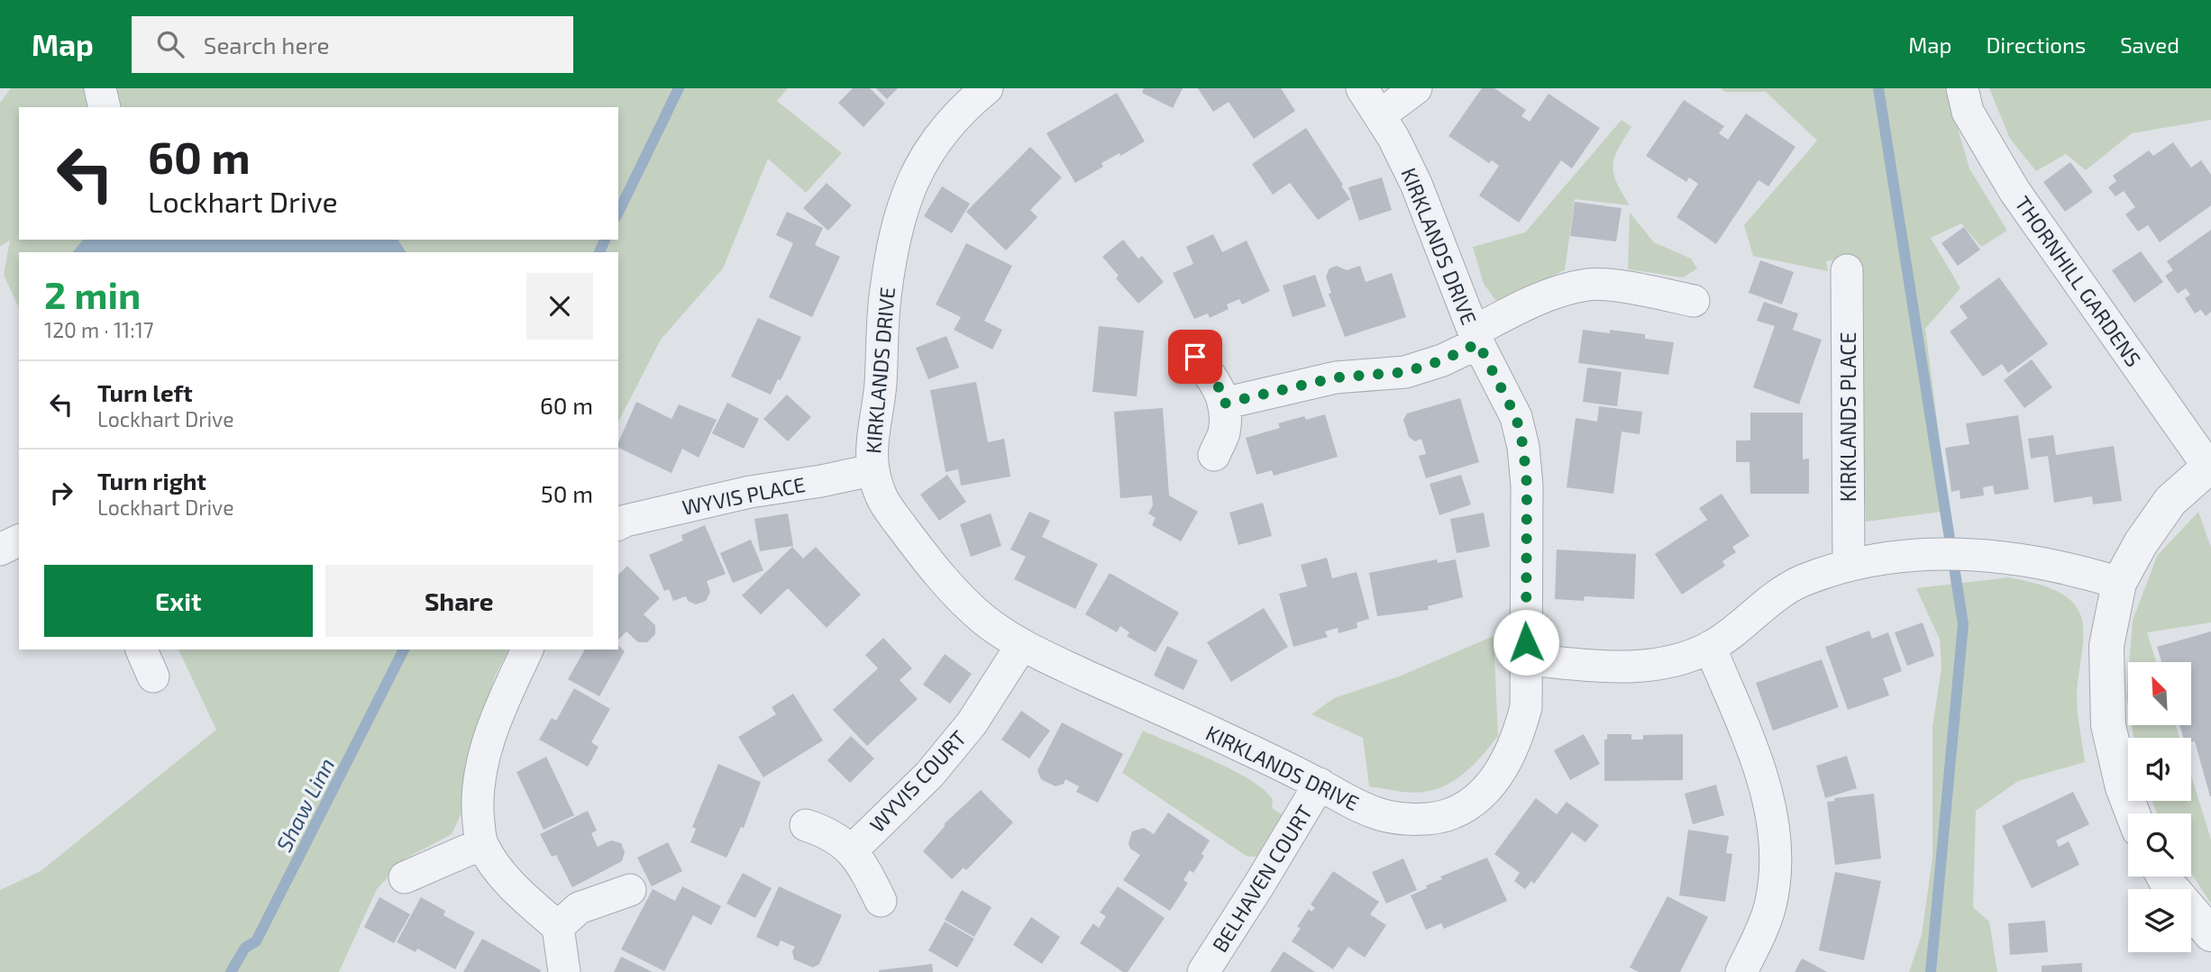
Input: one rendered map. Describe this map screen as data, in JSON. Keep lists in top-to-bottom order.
{
  "streets": {
    "street": [
      "KIRKLANDS DRIVE",
      "THORNHILL GARDENS",
      "KIRKLANDS PLACE",
      "WYVIS PLACE",
      "WYVIS COURT",
      "BELHAVEN COURT"
    ]
  },
  "crossings": [
    ["KIRKLANDS DRIVE", "WYVIS PLACE"],
    ["KIRKLANDS DRIVE", "WYVIS COURT"],
    ["KIRKLANDS DRIVE", "BELHAVEN COURT"]
  ],
  "water": ["Shaw Linn"],
  "north": "top left",
  "page": {
    "header": "Map",
    "search": "Search here",
    "nav": ["Map", "Directions", "Saved"],
    "turn": ["60 m", "Lockhart Drive"],
    "heading": ["2 min", "120 m · 11:17"],
    "list": [
      {
        "name": "Turn left",
        "note": "Lockhart Drive",
        "value": "60 m"
      },
      {
        "name": "Turn right",
        "note": "Lockhart Drive",
        "value": "50 m"
      }
    ],
    "buttons": ["Exit", "Share"]
  }
}
